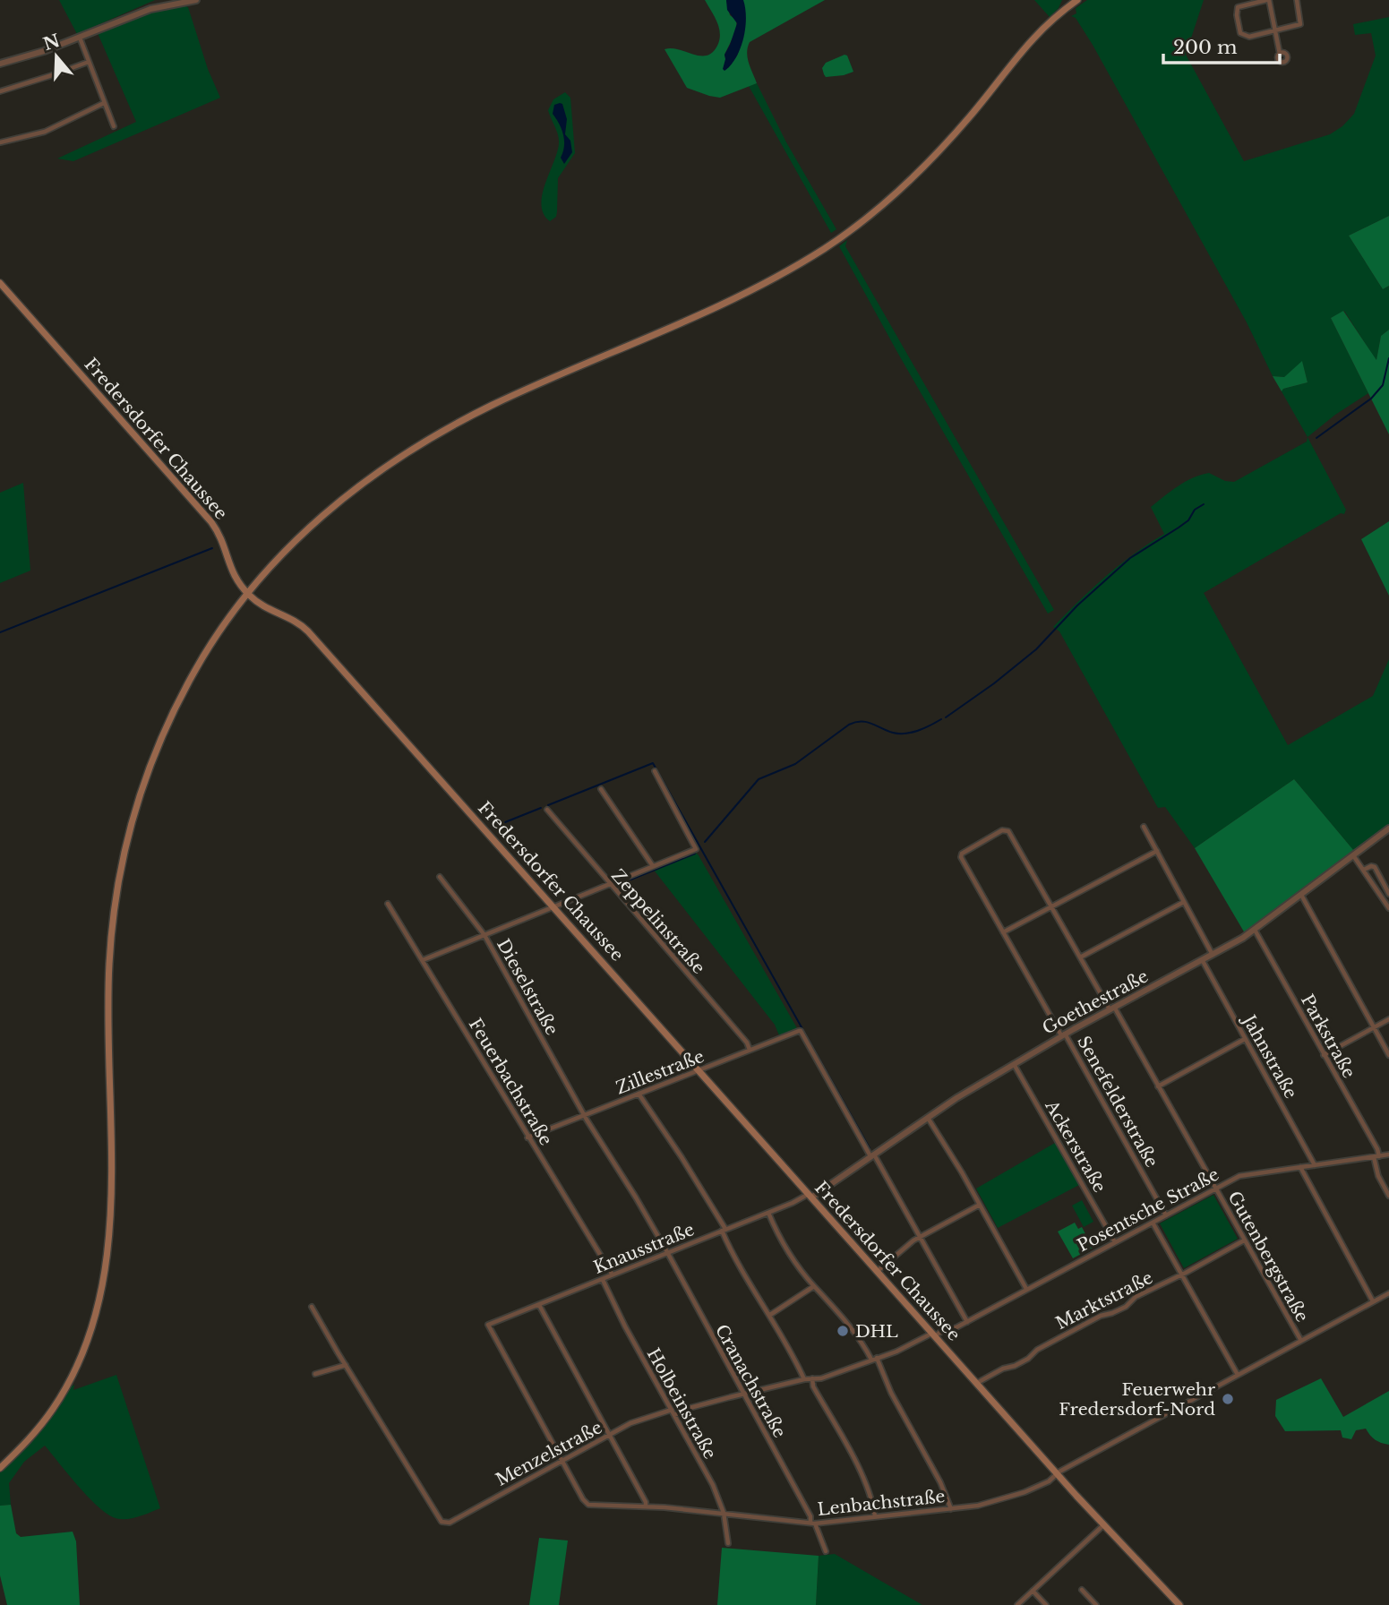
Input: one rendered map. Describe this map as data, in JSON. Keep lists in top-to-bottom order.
{
  "streets": {
    "main road": ["Fredersdorfer Chaussee"],
    "street": [
      "Zeppelinstraße",
      "Dieselstraße",
      "Goethestraße",
      "Parkstraße",
      "Jahnstraße",
      "Zillestraße",
      "Feuerbachstraße",
      "Senefelderstraße",
      "Ackerstraße",
      "Posentsche Straße",
      "Knausstraße",
      "Gutenbergstraße",
      "Marktstraße",
      "Cranachstraße",
      "Holbeinstraße",
      "Menzelstraße",
      "Lenbachstraße"
    ]
  },
  "crossings": [
    ["Fredersdorfer Chaussee", "Goethestraße"],
    ["Fredersdorfer Chaussee", "Zillestraße"],
    ["Fredersdorfer Chaussee", "Posentsche Straße"],
    ["Fredersdorfer Chaussee", "Knausstraße"],
    ["Fredersdorfer Chaussee", "Marktstraße"],
    ["Fredersdorfer Chaussee", "Lenbachstraße"],
    ["Zeppelinstraße", "Zillestraße"],
    ["Dieselstraße", "Zillestraße"],
    ["Dieselstraße", "Knausstraße"],
    ["Dieselstraße", "Cranachstraße"],
    ["Goethestraße", "Parkstraße"],
    ["Goethestraße", "Jahnstraße"],
    ["Goethestraße", "Zillestraße"],
    ["Goethestraße", "Senefelderstraße"],
    ["Goethestraße", "Ackerstraße"],
    ["Goethestraße", "Knausstraße"],
    ["Goethestraße", "Gutenbergstraße"],
    ["Parkstraße", "Posentsche Straße"],
    ["Jahnstraße", "Posentsche Straße"],
    ["Zillestraße", "Feuerbachstraße"],
    ["Feuerbachstraße", "Knausstraße"],
    ["Senefelderstraße", "Posentsche Straße"],
    ["Senefelderstraße", "Gutenbergstraße"],
    ["Ackerstraße", "Posentsche Straße"],
    ["Posentsche Straße", "Gutenbergstraße"],
    ["Knausstraße", "Cranachstraße"],
    ["Knausstraße", "Holbeinstraße"],
    ["Knausstraße", "Menzelstraße"],
    ["Knausstraße", "Lenbachstraße"],
    ["Gutenbergstraße", "Marktstraße"],
    ["Gutenbergstraße", "Lenbachstraße"],
    ["Cranachstraße", "Lenbachstraße"],
    ["Holbeinstraße", "Menzelstraße"],
    ["Holbeinstraße", "Lenbachstraße"],
    ["Menzelstraße", "Lenbachstraße"]
  ],
  "places": ["DHL", "Feuerwehr Fredersdorf-Nord"],
  "scale_bar": "200 m",
  "north": "top"
}
